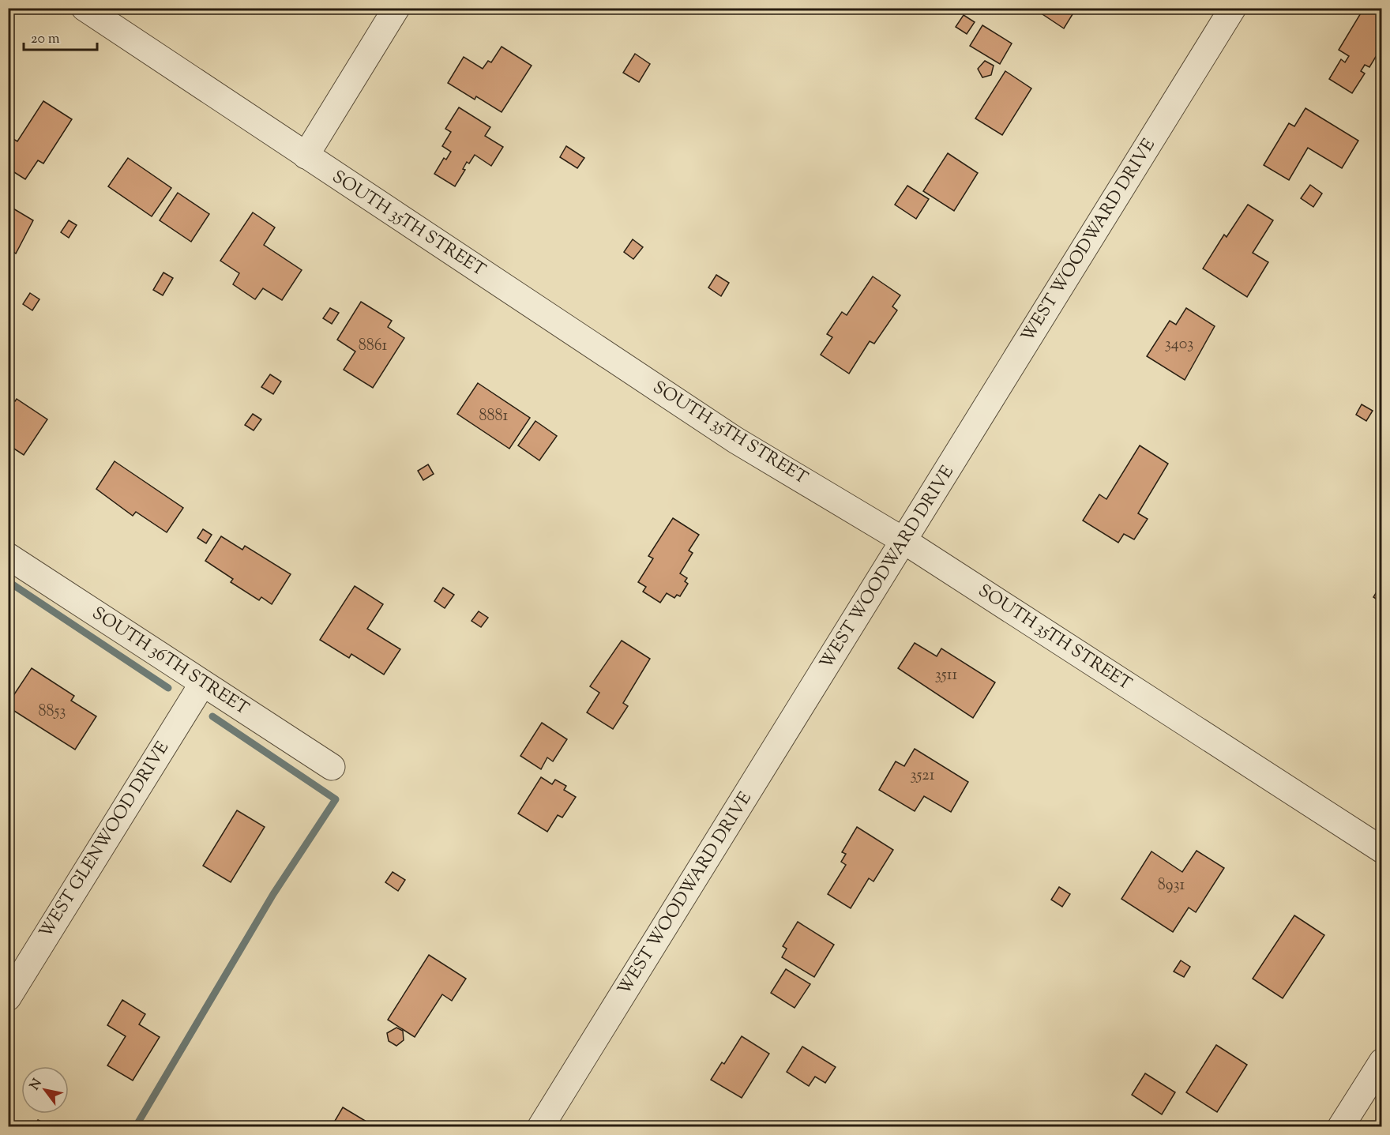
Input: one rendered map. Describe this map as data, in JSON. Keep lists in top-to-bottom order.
{
  "streets": {
    "street": [
      "SOUTH 35TH STREET",
      "WEST WOODWARD DRIVE",
      "SOUTH 36TH STREET",
      "WEST GLENWOOD DRIVE"
    ]
  },
  "crossings": [
    ["SOUTH 35TH STREET", "WEST WOODWARD DRIVE"],
    ["SOUTH 36TH STREET", "WEST GLENWOOD DRIVE"]
  ],
  "house_numbers": [
    "3403",
    "8861",
    "8881",
    "3511",
    "8853",
    "3521",
    "8931"
  ],
  "scale_bar": "20 m",
  "north": "top left"
}
